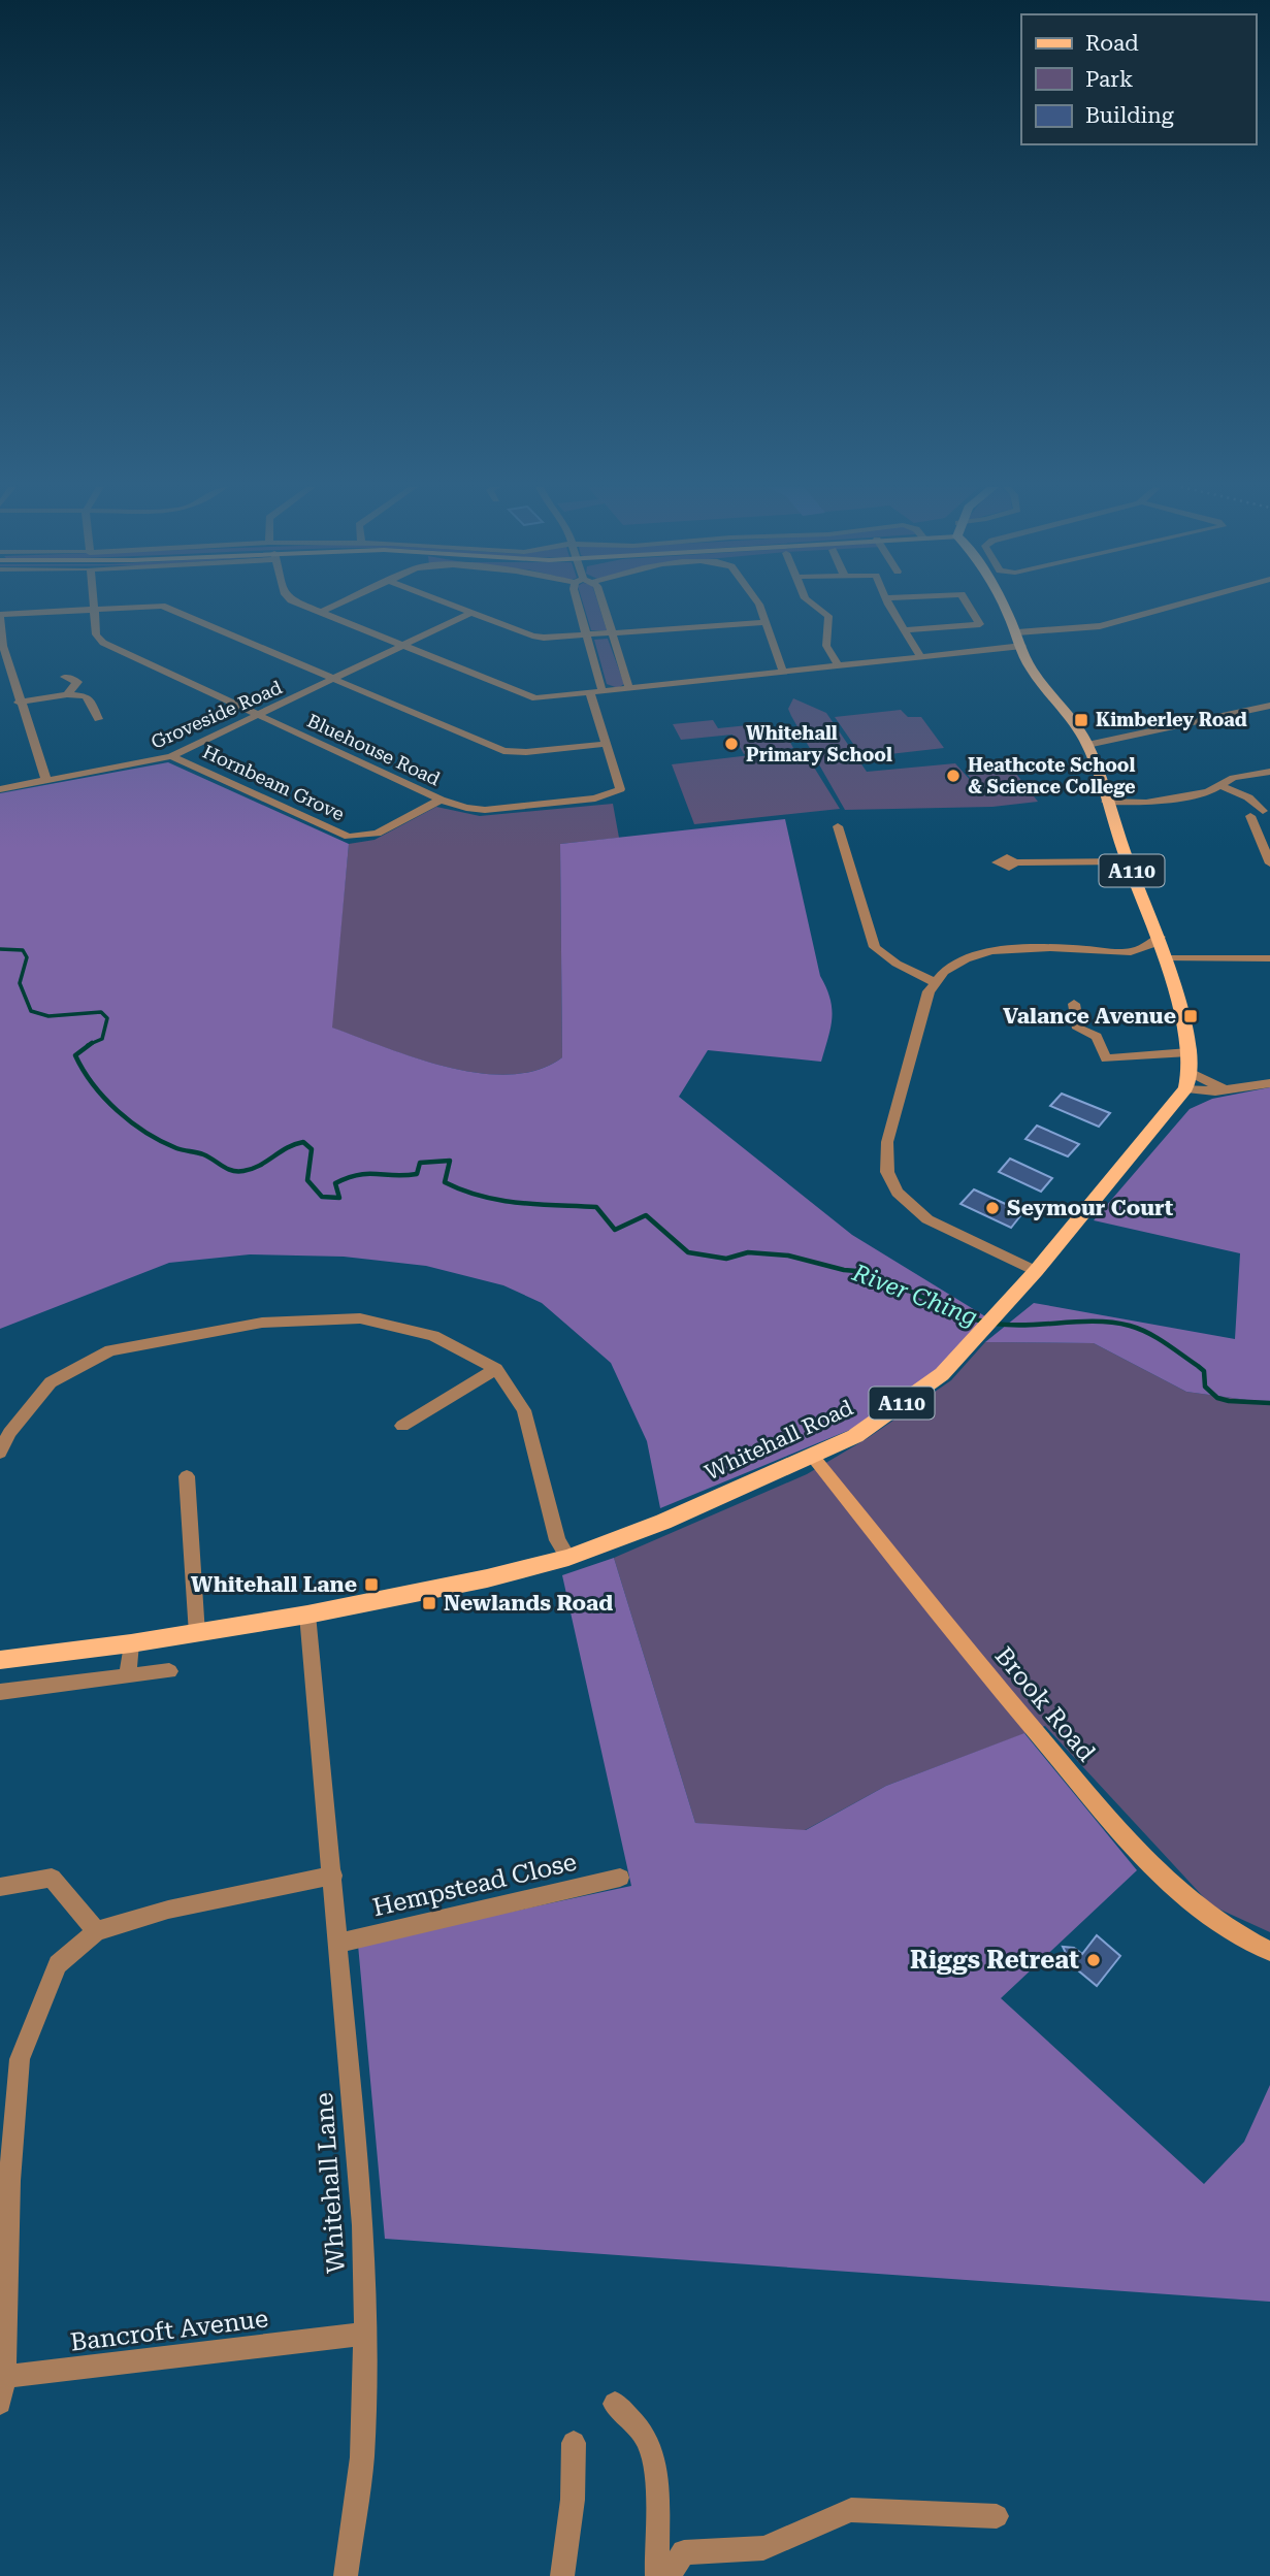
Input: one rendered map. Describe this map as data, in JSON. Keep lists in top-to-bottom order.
{
  "streets": {
    "main road": ["A110", "Whitehall Road", "Brook Road"],
    "street": [
      "Groveside Road",
      "Bluehouse Road",
      "Hornbeam Grove",
      "Hempstead Close",
      "Whitehall Lane",
      "Bancroft Avenue"
    ]
  },
  "crossings": [
    ["Groveside Road", "Bluehouse Road"],
    ["Groveside Road", "Hornbeam Grove"],
    ["Bluehouse Road", "Hornbeam Grove"],
    ["A110", "Whitehall Road"],
    ["Whitehall Road", "Brook Road"],
    ["Whitehall Road", "Whitehall Lane"],
    ["Hempstead Close", "Whitehall Lane"],
    ["Whitehall Lane", "Bancroft Avenue"]
  ],
  "water": ["River Ching"],
  "places": {
    "transit": [
      "Kimberley Road",
      "Valance Avenue",
      "Whitehall Lane",
      "Newlands Road"
    ],
    "other": [
      "Whitehall Primary School",
      "Heathcote School & Science College",
      "Seymour Court",
      "Riggs Retreat"
    ]
  },
  "legend": ["Road", "Park", "Building"]
}
